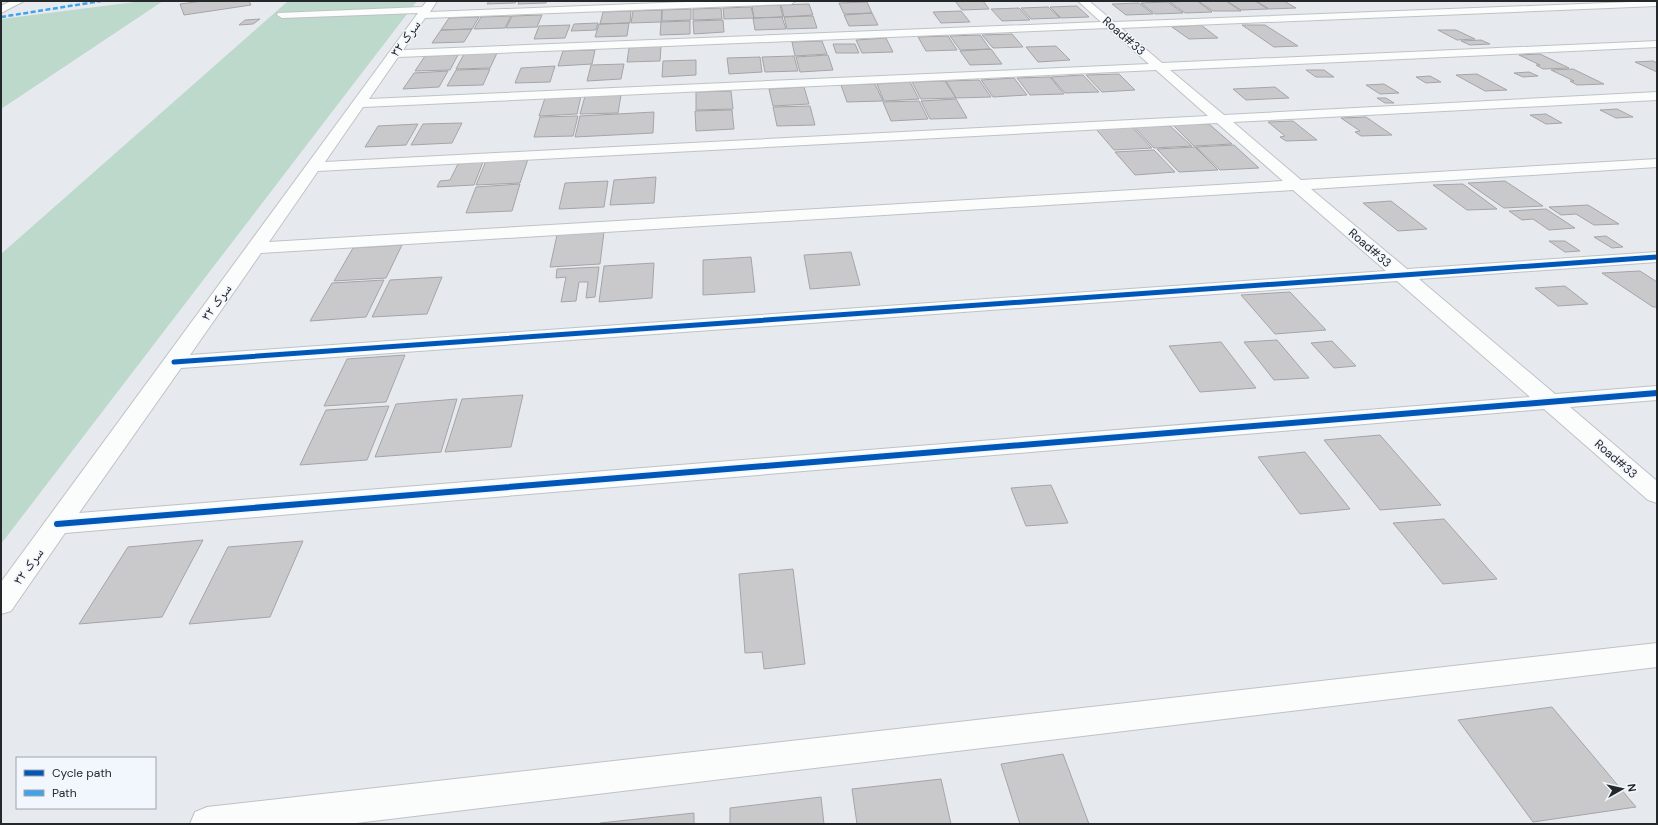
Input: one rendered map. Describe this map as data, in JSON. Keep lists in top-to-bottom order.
{
  "streets": {
    "street": ["Road#33", "سرک ۳۲"]
  },
  "legend": ["Cycle path", "Path"],
  "north": "right"
}
